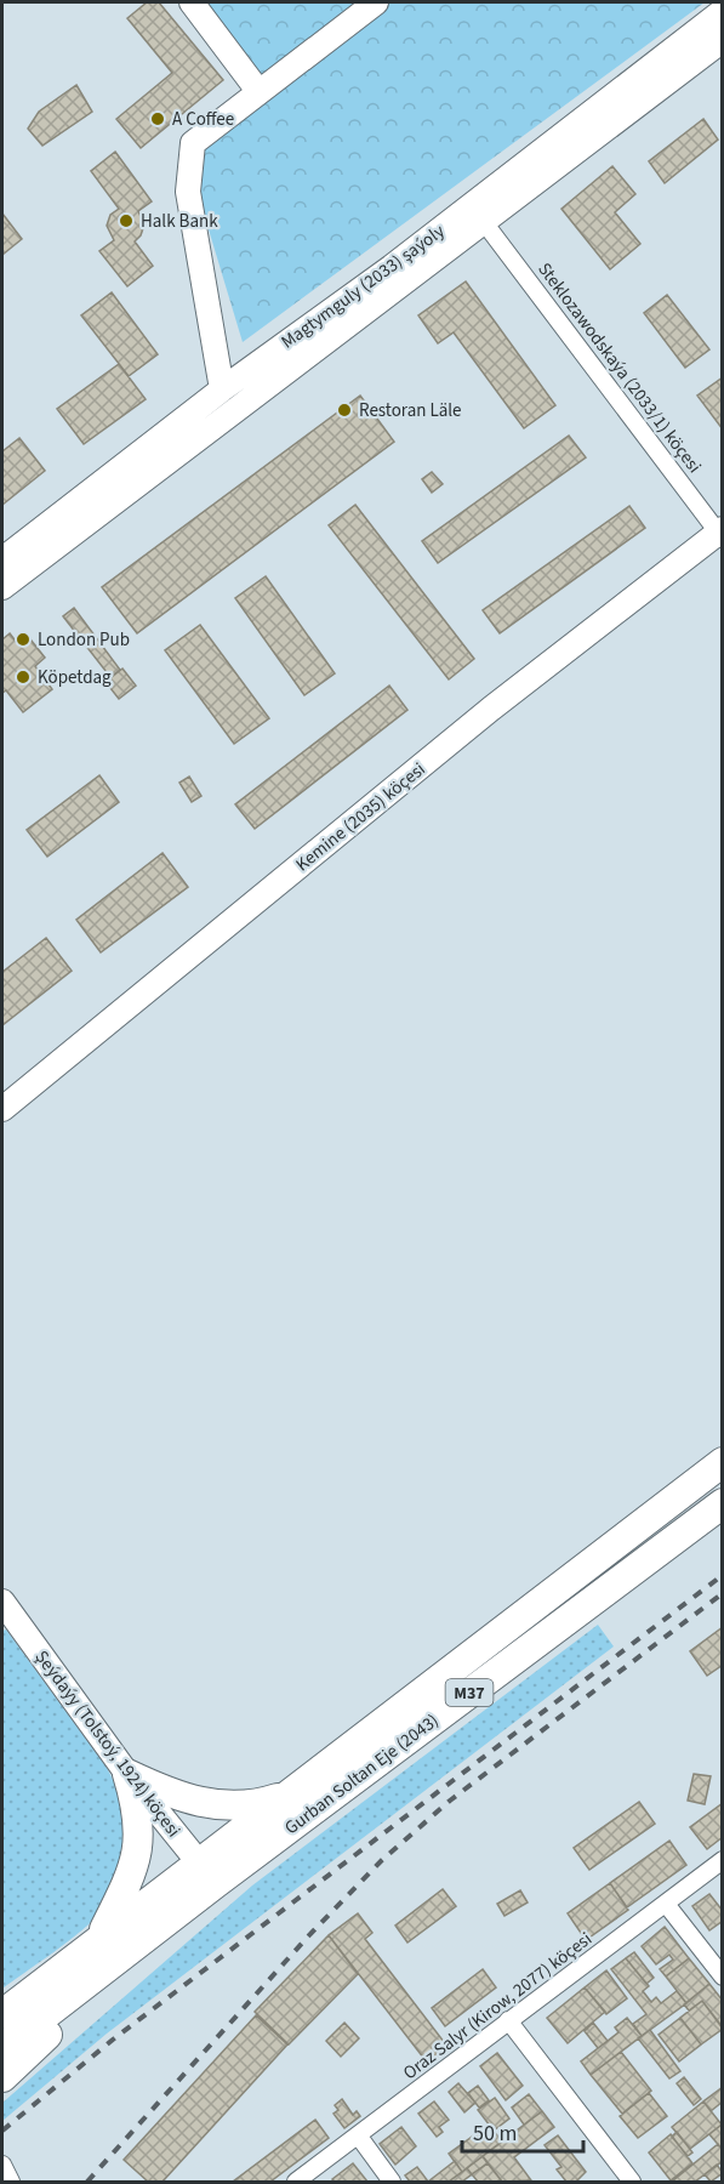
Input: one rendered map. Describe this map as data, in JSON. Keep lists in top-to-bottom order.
{
  "streets": {
    "highway": ["M37", "Gurban Soltan Eje (2043)"],
    "street": [
      "Magtymguly (2033) şaýoly",
      "Steklozawodskaýa (2033/1) köçesi",
      "Kemine (2035) köçesi",
      "Şeýdaýy (Tolstoý, 1924) köçesi",
      "Oraz Salyr (Kirow, 2077) köçesi"
    ]
  },
  "crossings": [
    ["Magtymguly (2033) şaýoly", "Steklozawodskaýa (2033/1) köçesi"],
    ["Steklozawodskaýa (2033/1) köçesi", "Kemine (2035) köçesi"],
    ["Şeýdaýy (Tolstoý, 1924) köçesi", "Gurban Soltan Eje (2043)"]
  ],
  "places": [
    "A Coffee",
    "Halk Bank",
    "Restoran Läle",
    "London Pub",
    "Köpetdag"
  ],
  "scale_bar": "50 m"
}
